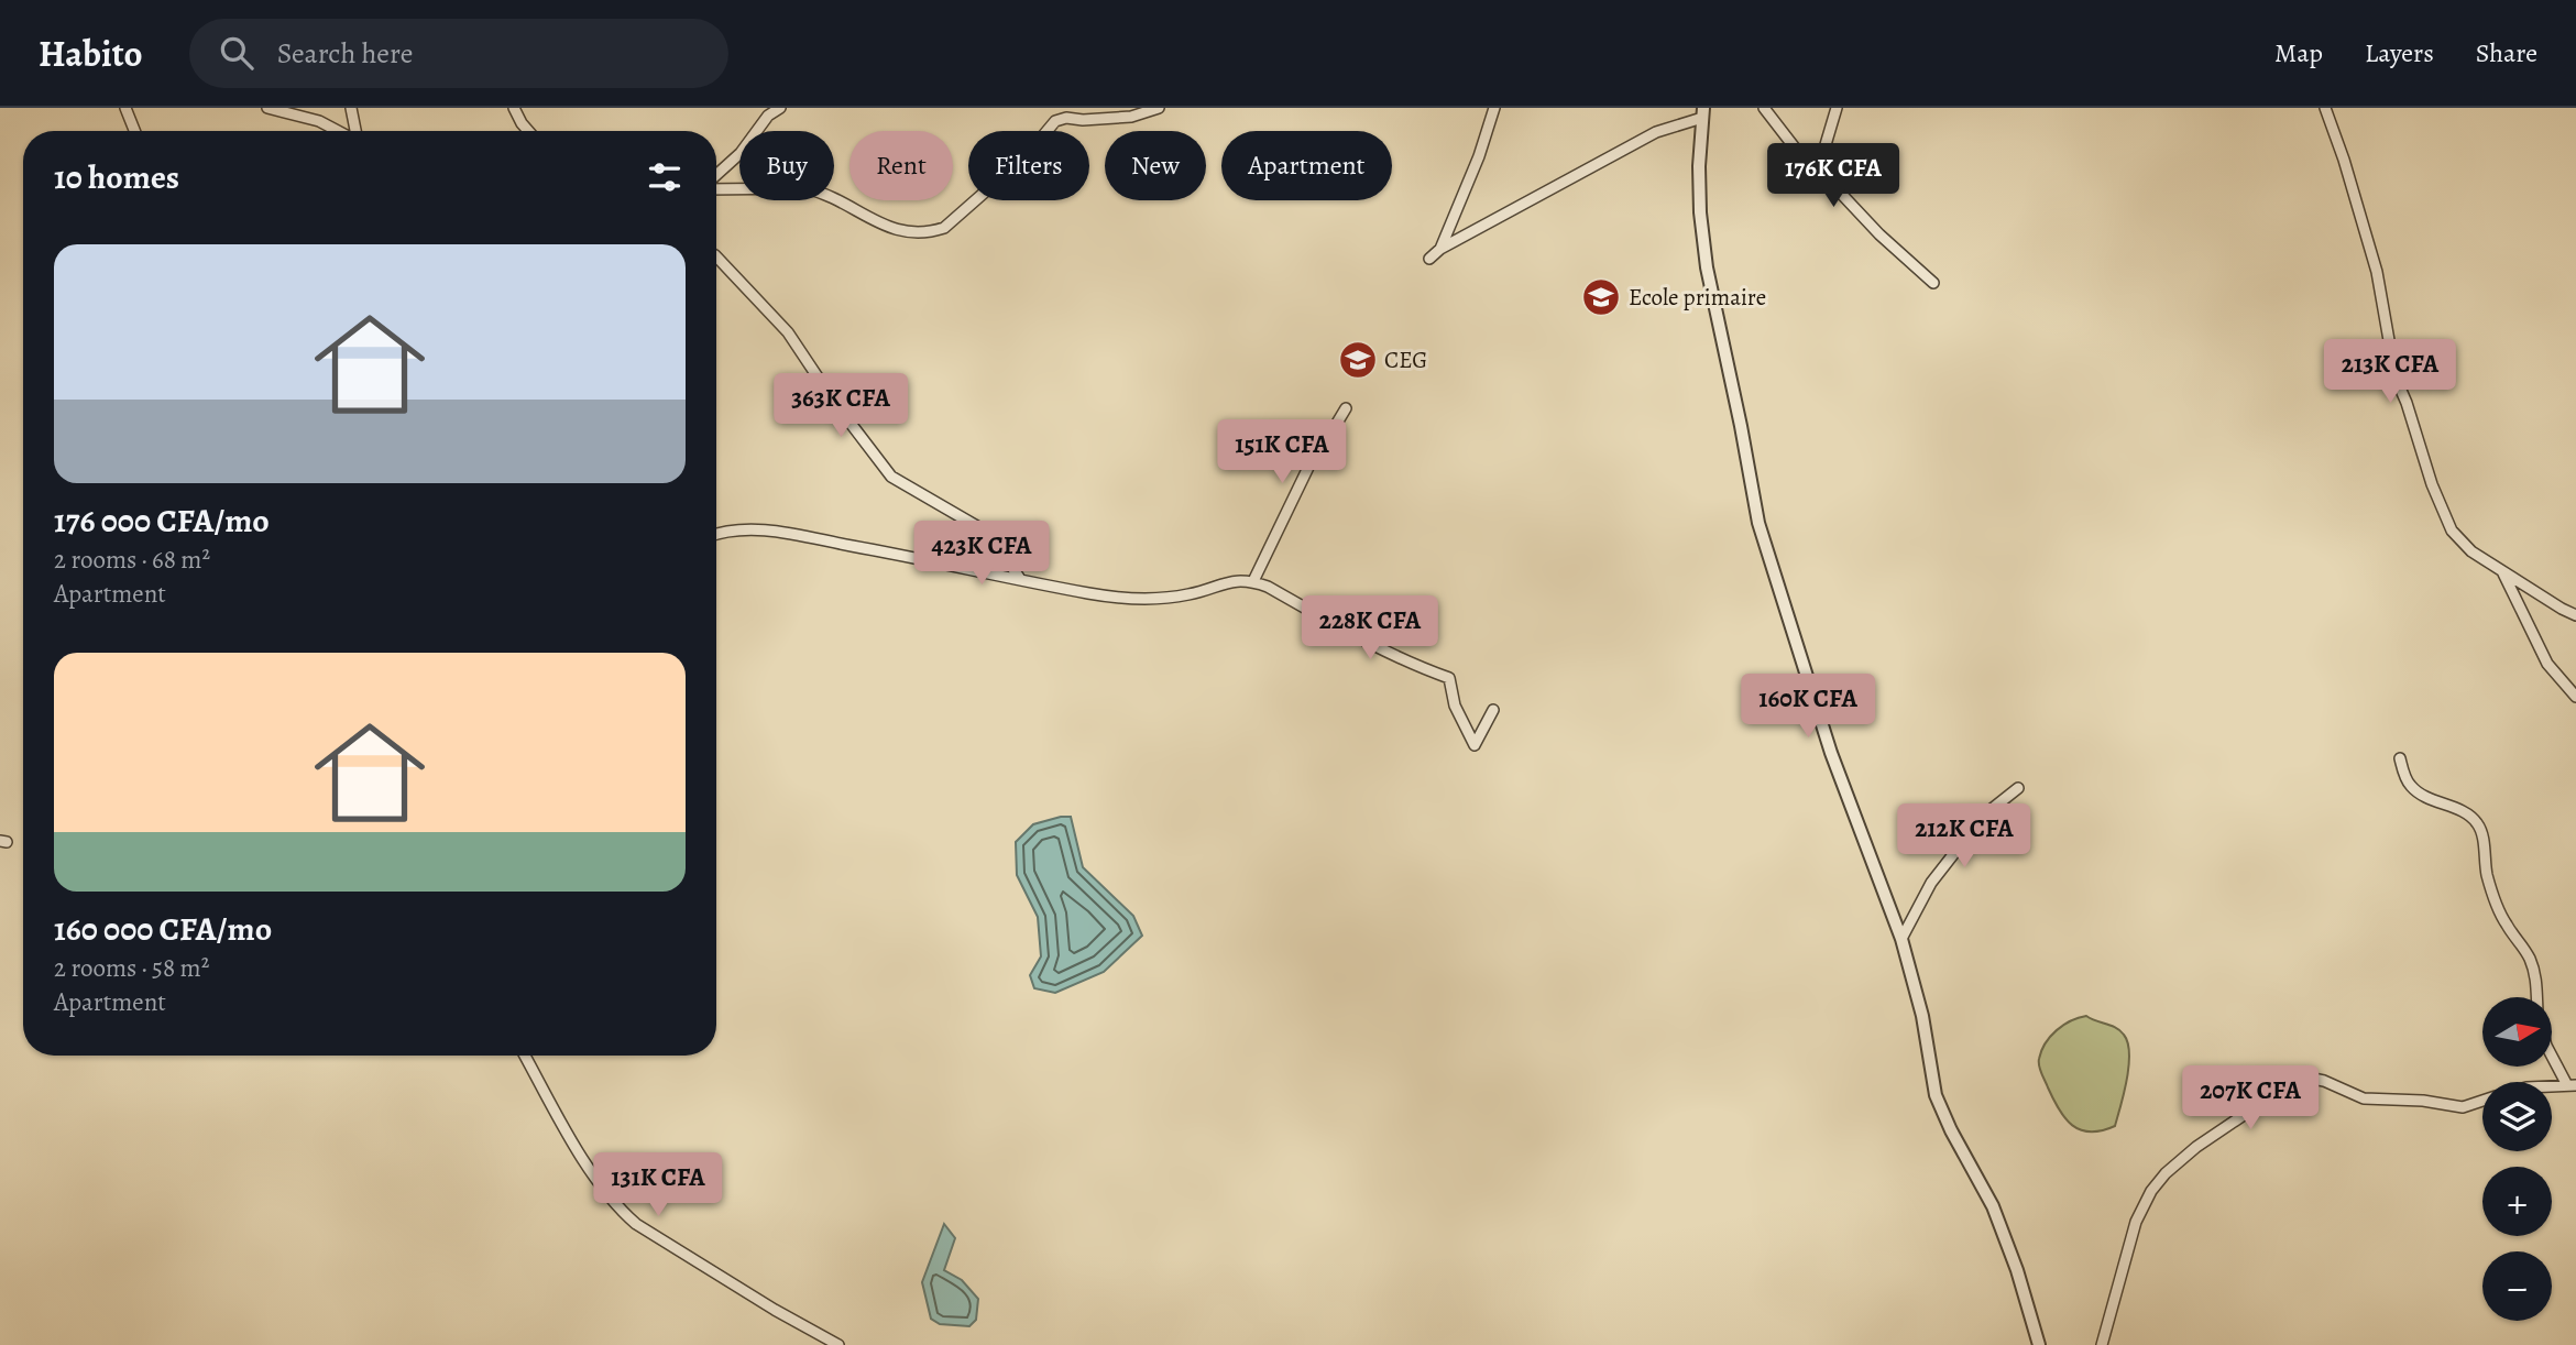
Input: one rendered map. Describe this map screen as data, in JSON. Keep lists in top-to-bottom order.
{
  "places": {
    "school or university": ["Ecole primaire", "CEG"]
  },
  "north": "right",
  "page": {
    "header": "Habito",
    "search": "Search here",
    "nav": ["Map", "Layers", "Share"],
    "chip": [
      "Buy",
      "Rent",
      "Filters",
      "New",
      "Apartment"
    ],
    "heading": "10 homes",
    "price": [
      "176K CFA",
      "213K CFA",
      "363K CFA",
      "151K CFA",
      "423K CFA",
      "228K CFA",
      "160K CFA",
      "212K CFA",
      "207K CFA",
      "131K CFA"
    ],
    "list": [
      {
        "name": "176 000 CFA/mo",
        "note": "2 rooms · 68 m² · Apartment"
      },
      {
        "name": "160 000 CFA/mo",
        "note": "2 rooms · 58 m² · Apartment"
      }
    ],
    "map_buttons": ["+", "−"]
  }
}
